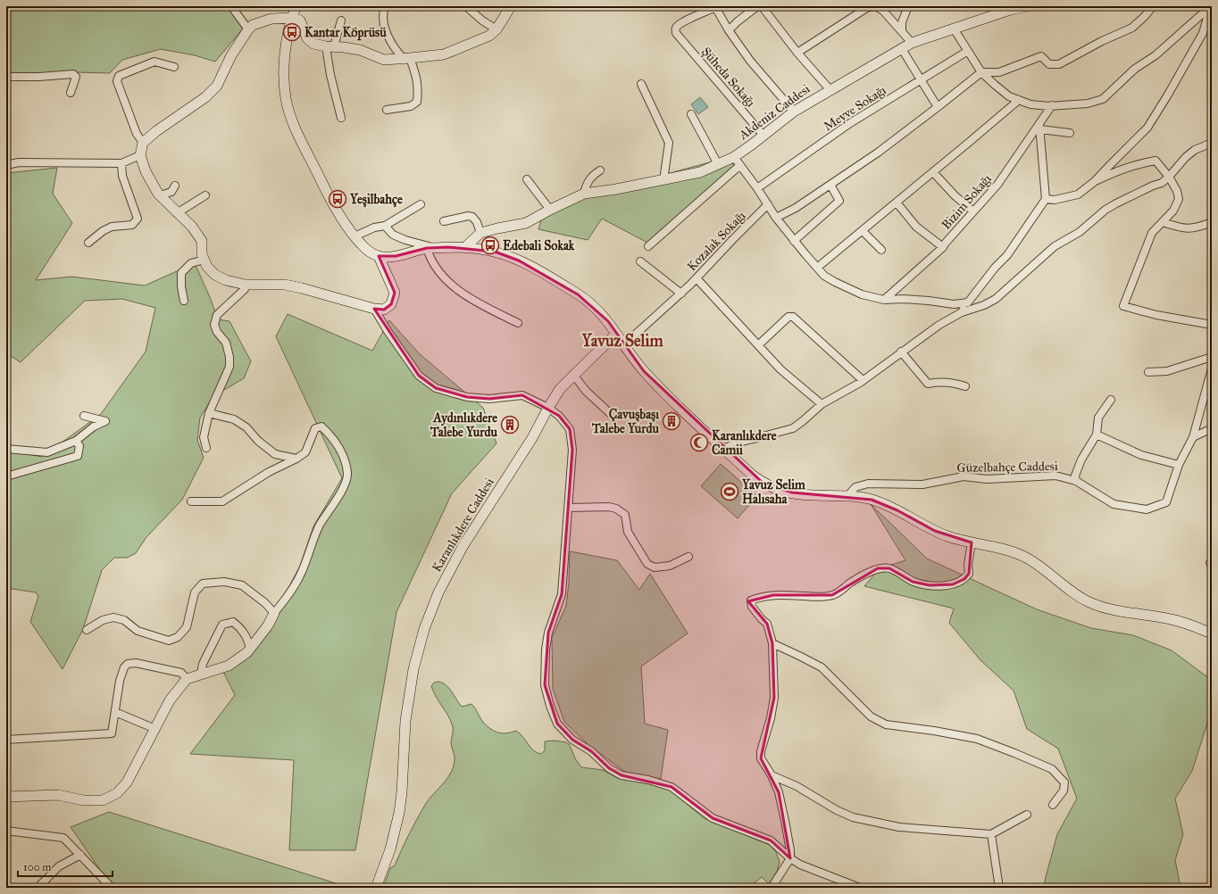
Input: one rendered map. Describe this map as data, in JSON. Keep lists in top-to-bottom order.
{
  "streets": {
    "street": [
      "Şüheda Sokağı",
      "Meyve Sokağı",
      "Akdeniz Caddesi",
      "Bizim Sokağı",
      "Kozalak Sokağı",
      "Güzelbahçe Caddesi",
      "Karanlıkdere Caddesi"
    ]
  },
  "crossings": [
    ["Şüheda Sokağı", "Akdeniz Caddesi"]
  ],
  "districts": ["Yavuz Selim"],
  "places": {
    "bus stop": ["Kantar Köprüsü", "Yeşilbahçe", "Edebali Sokak"],
    "building": ["Çavuşbaşı Talebe Yurdu", "Aydınlıkdere Talebe Yurdu"],
    "mosque": ["Karanlıkdere Camii"],
    "sports": ["Yavuz Selim Halısaha"]
  },
  "scale_bar": "100 m"
}
